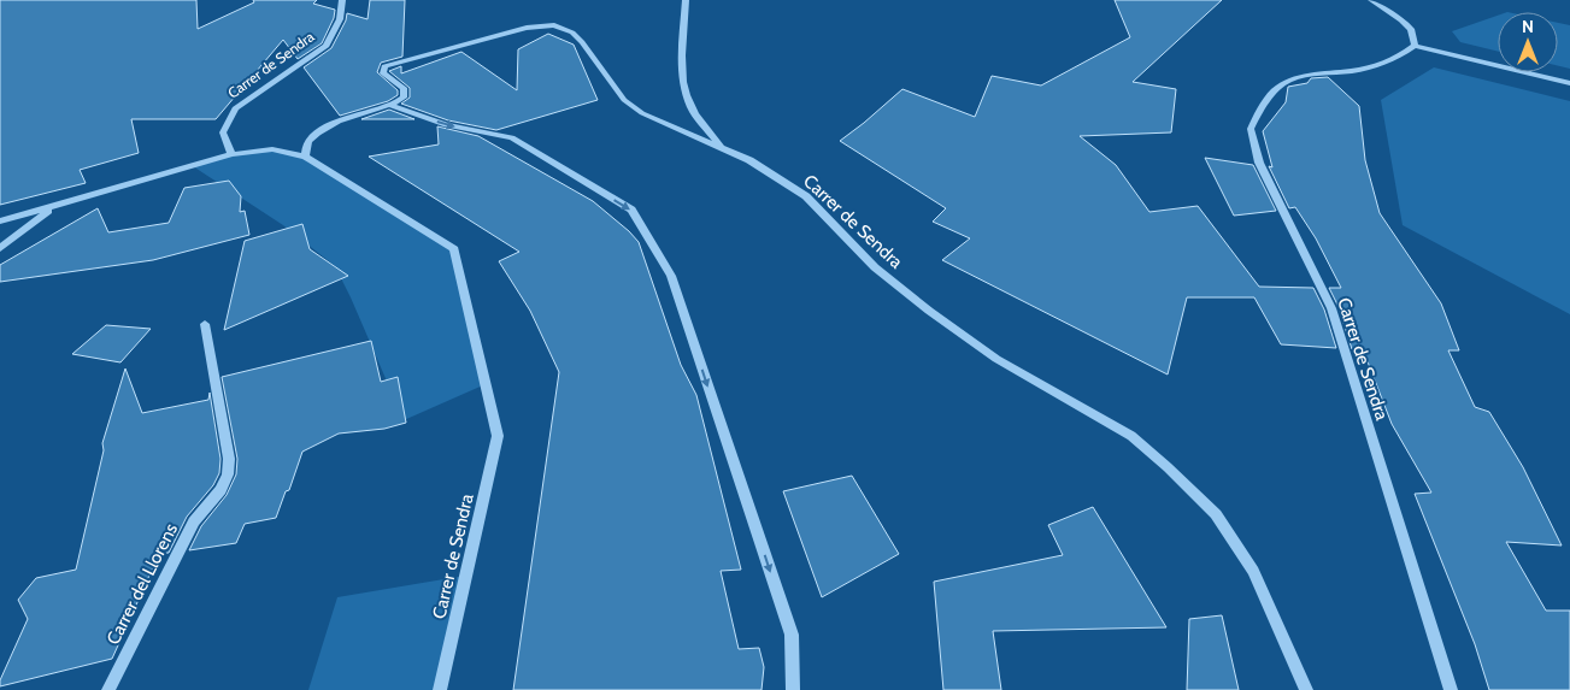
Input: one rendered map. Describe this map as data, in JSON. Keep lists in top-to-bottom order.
{
  "streets": {
    "street": ["Carrer de Sendra", "Carrer del Llorens"]
  },
  "north": "top"
}
